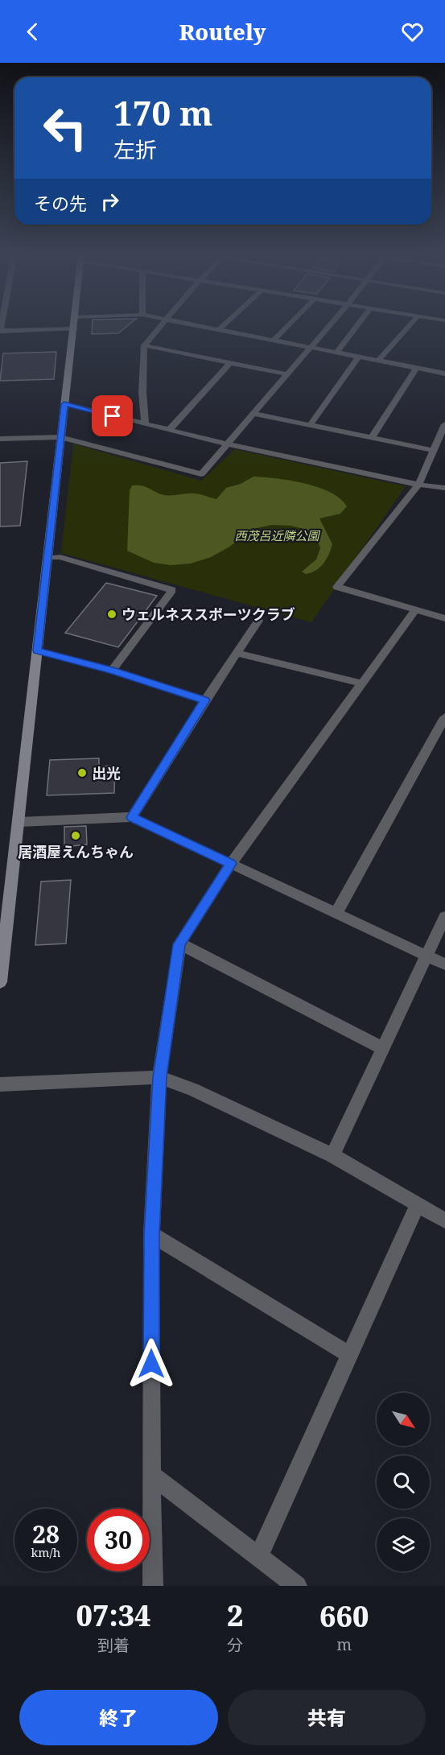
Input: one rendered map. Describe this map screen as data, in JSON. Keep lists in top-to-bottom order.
{
  "parks": ["西茂呂近隣公園"],
  "places": ["ウェルネススポーツクラブ", "出光", "居酒屋えんちゃん"],
  "north": "bottom right",
  "page": {
    "header": "Routely",
    "turn": ["170 m", "左折"],
    "then": "その先",
    "speed": "28 km/h",
    "limit": "30",
    "eta": [
      "07:34",
      "到着",
      "2",
      "分",
      "660",
      "m"
    ],
    "buttons": ["終了", "共有"]
  }
}
